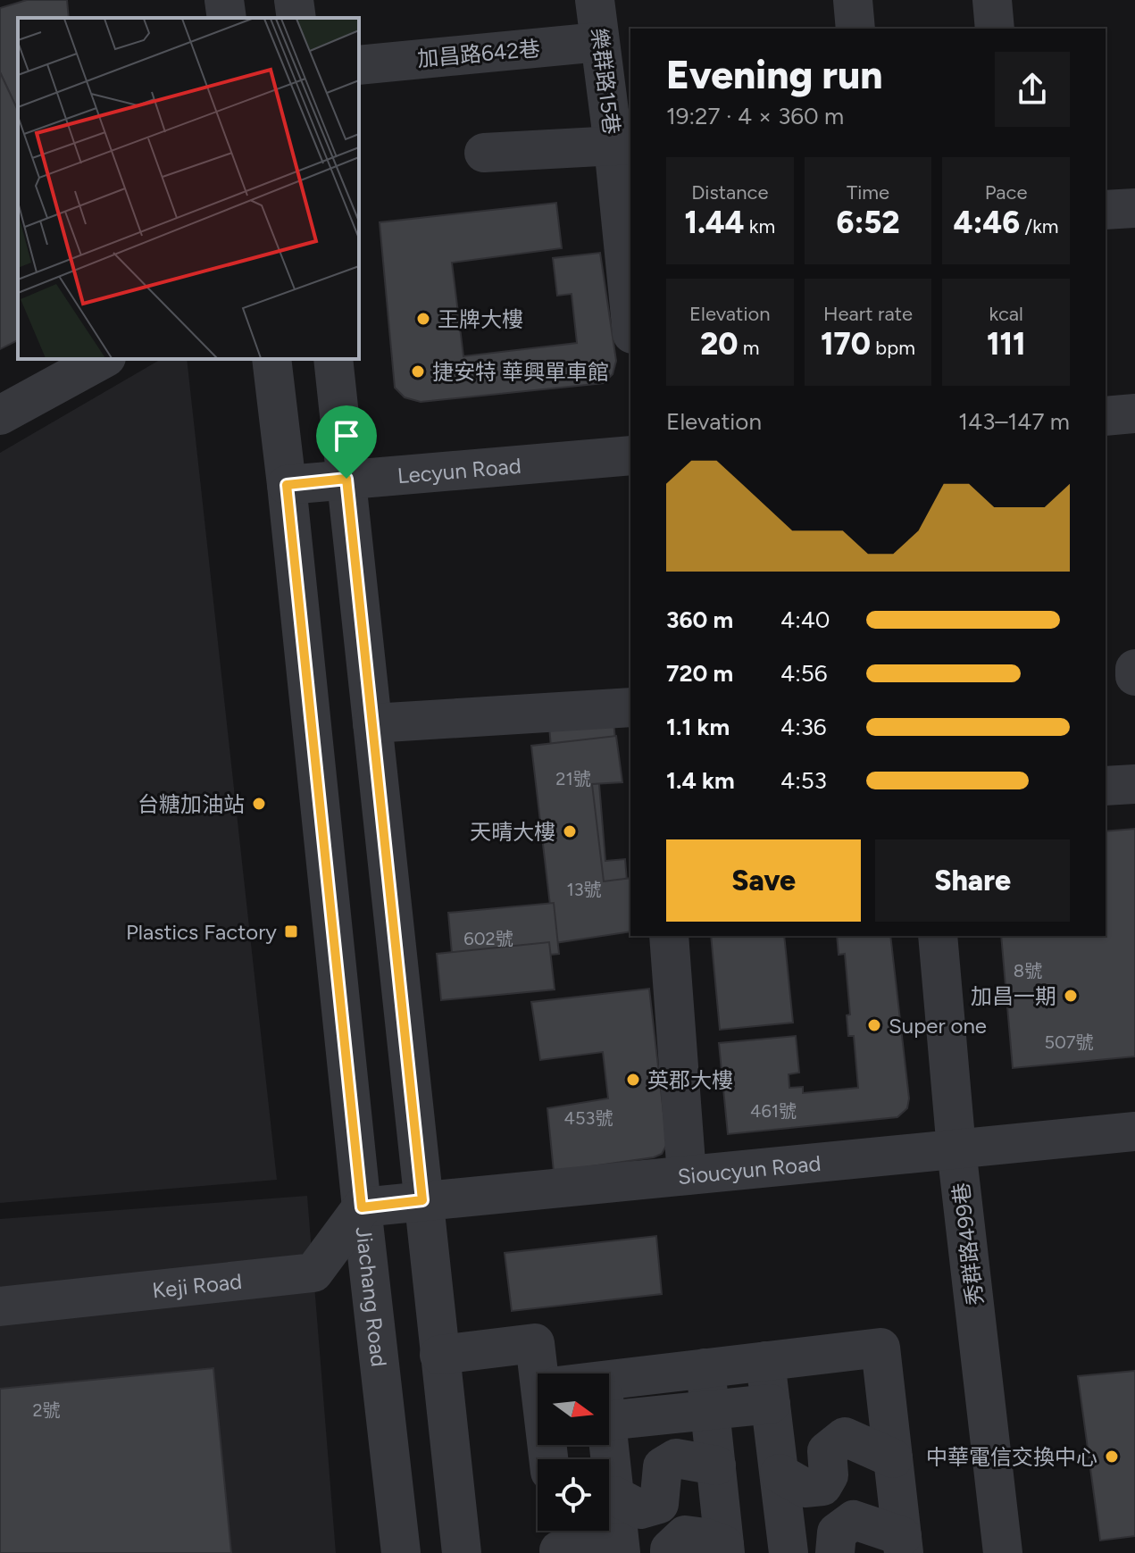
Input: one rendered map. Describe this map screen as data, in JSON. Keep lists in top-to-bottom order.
{
  "streets": {
    "street": [
      "加昌路642巷",
      "樂群路15巷",
      "Lecyun Road",
      "Sioucyun Road",
      "秀群路499巷",
      "Keji Road",
      "Jiachang Road"
    ]
  },
  "crossings": [
    ["加昌路642巷", "樂群路15巷"],
    ["Lecyun Road", "Jiachang Road"],
    ["Sioucyun Road", "秀群路499巷"],
    ["Sioucyun Road", "Keji Road"],
    ["Sioucyun Road", "Jiachang Road"],
    ["Keji Road", "Jiachang Road"]
  ],
  "places": {
    "other": [
      "王牌大樓",
      "捷安特 華興單車館",
      "台糖加油站",
      "天晴大樓",
      "加昌一期",
      "Super one",
      "英郡大樓",
      "中華電信交換中心"
    ],
    "transit": ["Plastics Factory"]
  },
  "house_numbers": [
    "21號",
    "13號",
    "602號",
    "8號",
    "507號",
    "461號",
    "453號",
    "2號"
  ],
  "north": "right",
  "page": {
    "heading": ["Evening run", "19:27 · 4 × 360 m"],
    "stats": [
      ["Distance", "1.44 km"],
      ["Time", "6:52"],
      ["Pace", "4:46 /km"],
      ["Elevation", "20 m"],
      ["Heart rate", "170 bpm"],
      ["kcal", "111"]
    ],
    "chart": ["Elevation", "143–147 m"],
    "list": [
      {
        "name": "360 m",
        "note": "4:40"
      },
      {
        "name": "720 m",
        "note": "4:56"
      },
      {
        "name": "1.1 km",
        "note": "4:36"
      },
      {
        "name": "1.4 km",
        "note": "4:53"
      }
    ],
    "buttons": ["Save", "Share"]
  }
}
